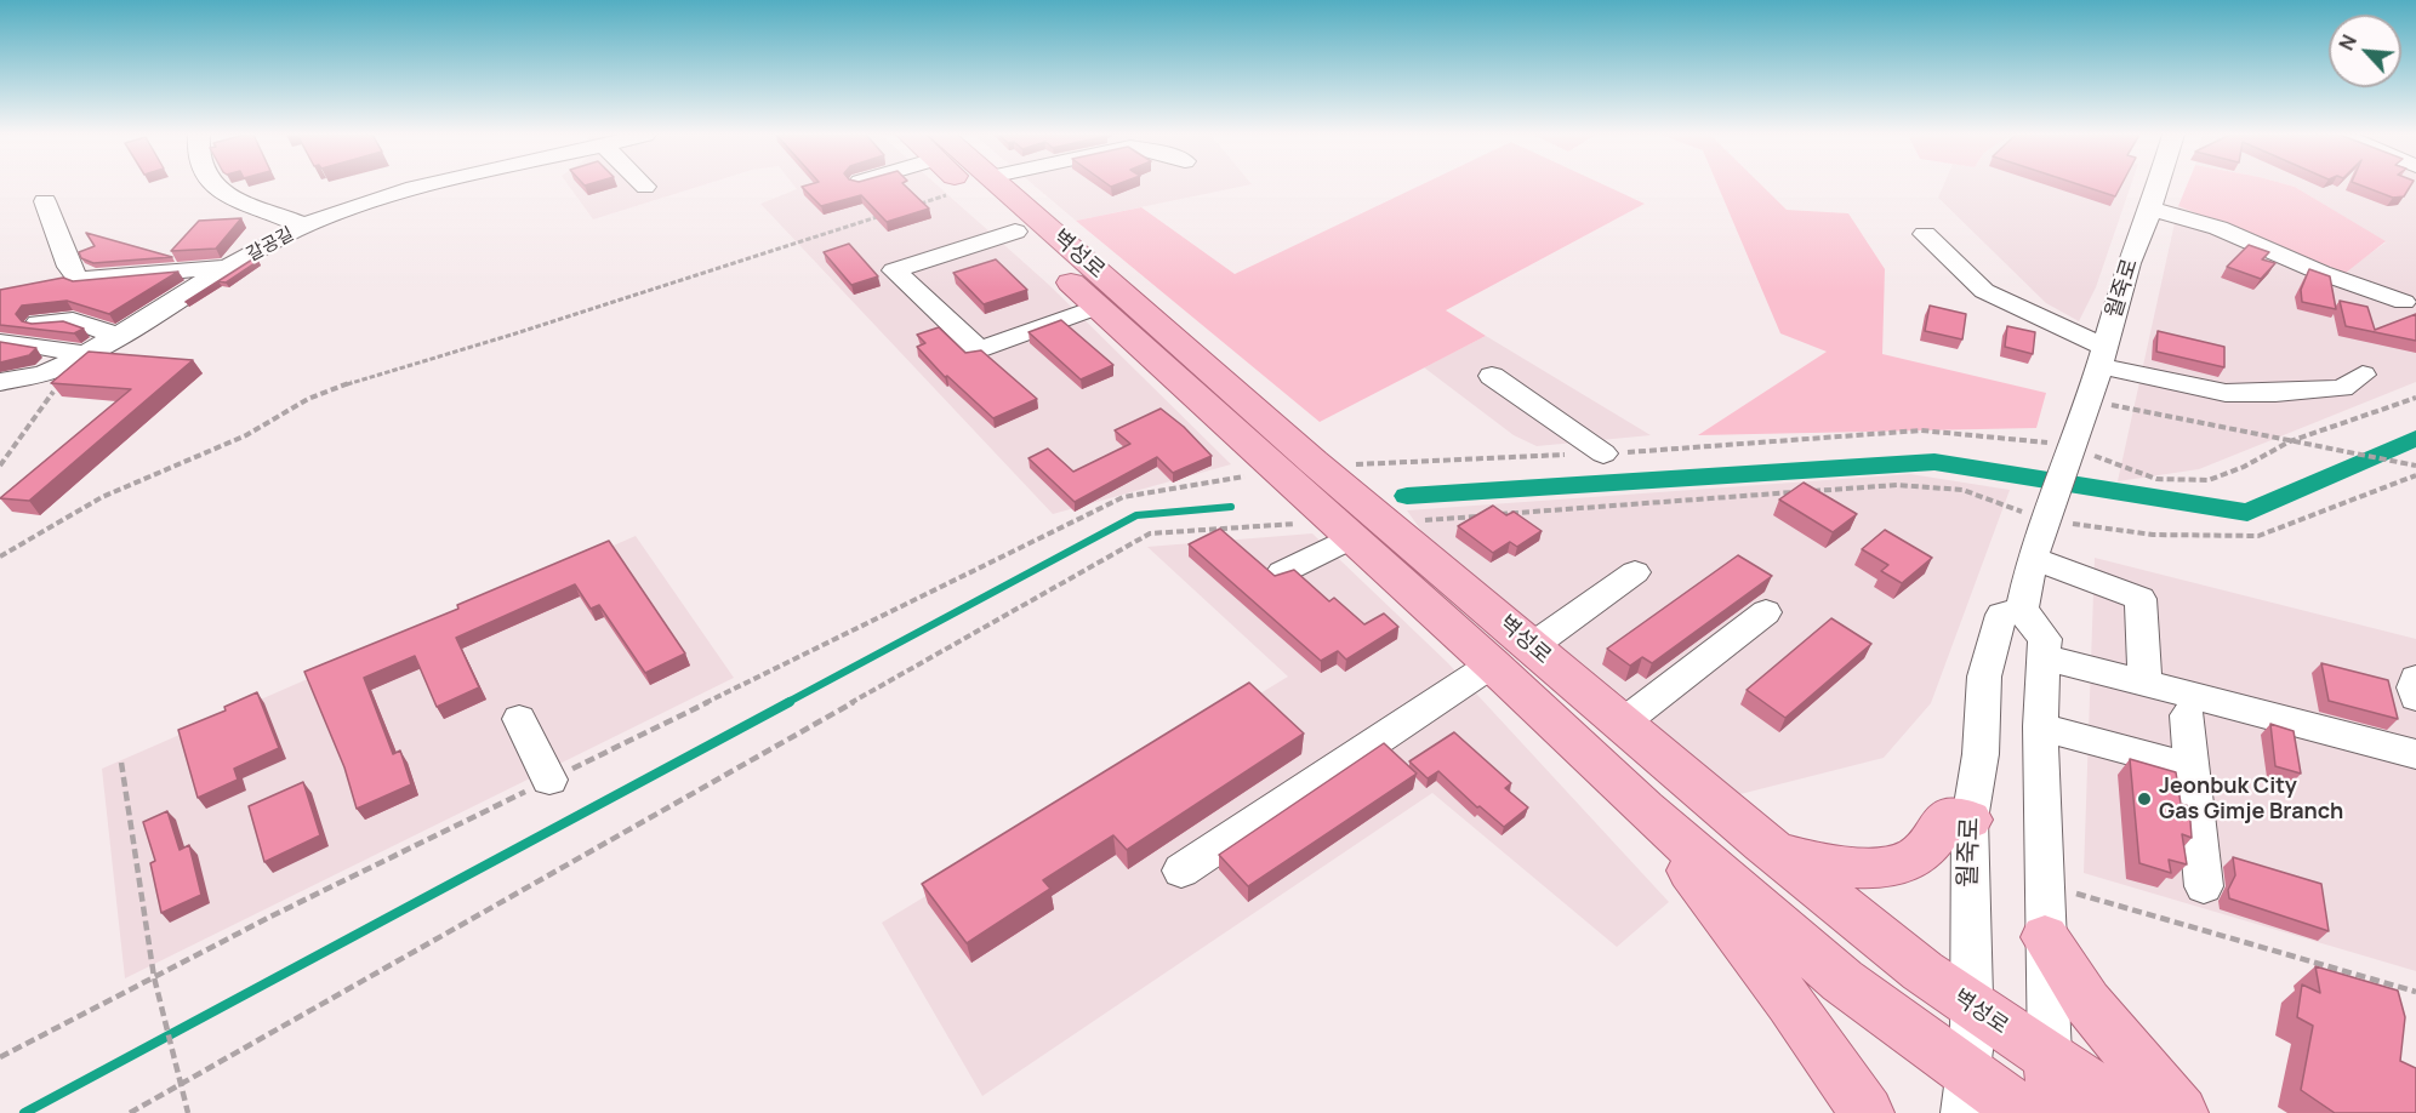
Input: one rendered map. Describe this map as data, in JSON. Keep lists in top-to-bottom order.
{
  "streets": {
    "main road": ["벽성로"],
    "street": ["갈공길", "월죽로"]
  },
  "crossings": [
    ["벽성로", "월죽로"]
  ],
  "places": ["Jeonbuk City Gas Gimje Branch"],
  "north": "top left"
}
